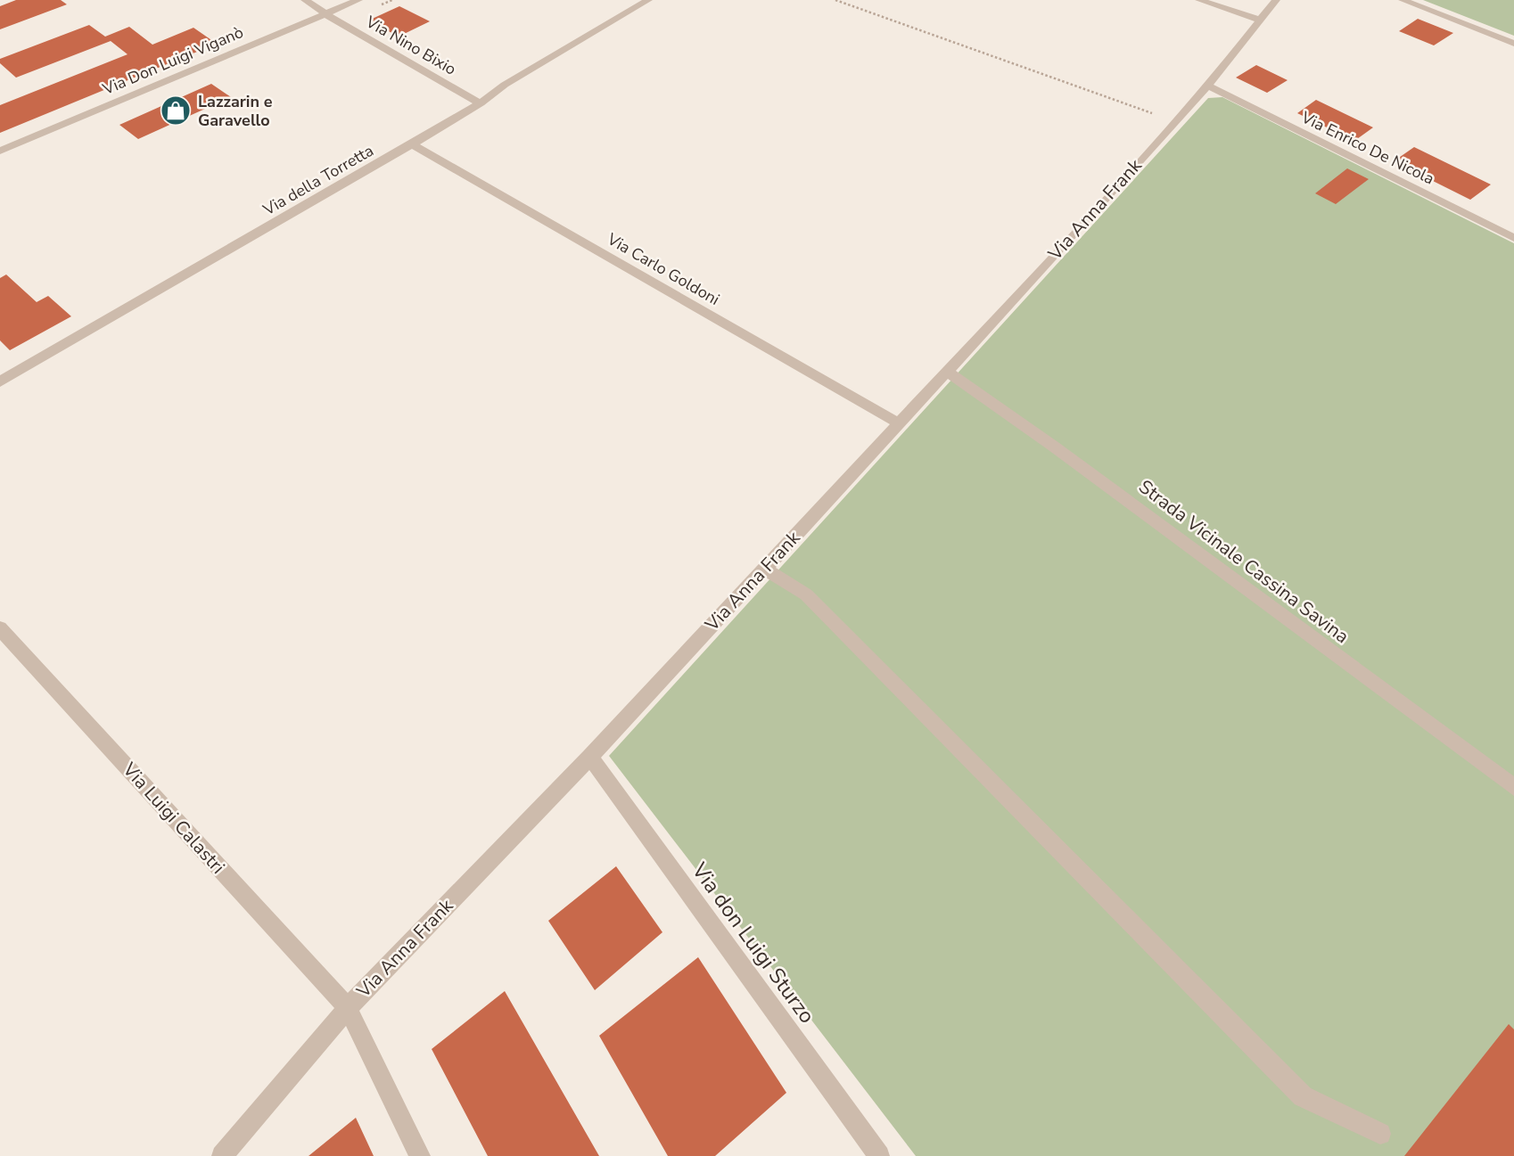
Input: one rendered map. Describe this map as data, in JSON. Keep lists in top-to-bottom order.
{
  "streets": {
    "street": [
      "Via Nino Bixio",
      "Via Don Luigi Viganò",
      "Via Enrico De Nicola",
      "Via della Torretta",
      "Via Anna Frank",
      "Via Carlo Goldoni",
      "Strada Vicinale Cassina Savina",
      "Via Luigi Calastri",
      "Via don Luigi Sturzo"
    ]
  },
  "crossings": [
    ["Via Nino Bixio", "Via Don Luigi Viganò"],
    ["Via Nino Bixio", "Via della Torretta"],
    ["Via Enrico De Nicola", "Via Anna Frank"],
    ["Via della Torretta", "Via Carlo Goldoni"],
    ["Via Anna Frank", "Via Carlo Goldoni"],
    ["Via Anna Frank", "Strada Vicinale Cassina Savina"],
    ["Via Anna Frank", "Via Luigi Calastri"],
    ["Via Anna Frank", "Via don Luigi Sturzo"]
  ],
  "places": {
    "shop": ["Lazzarin e Garavello"]
  }
}
